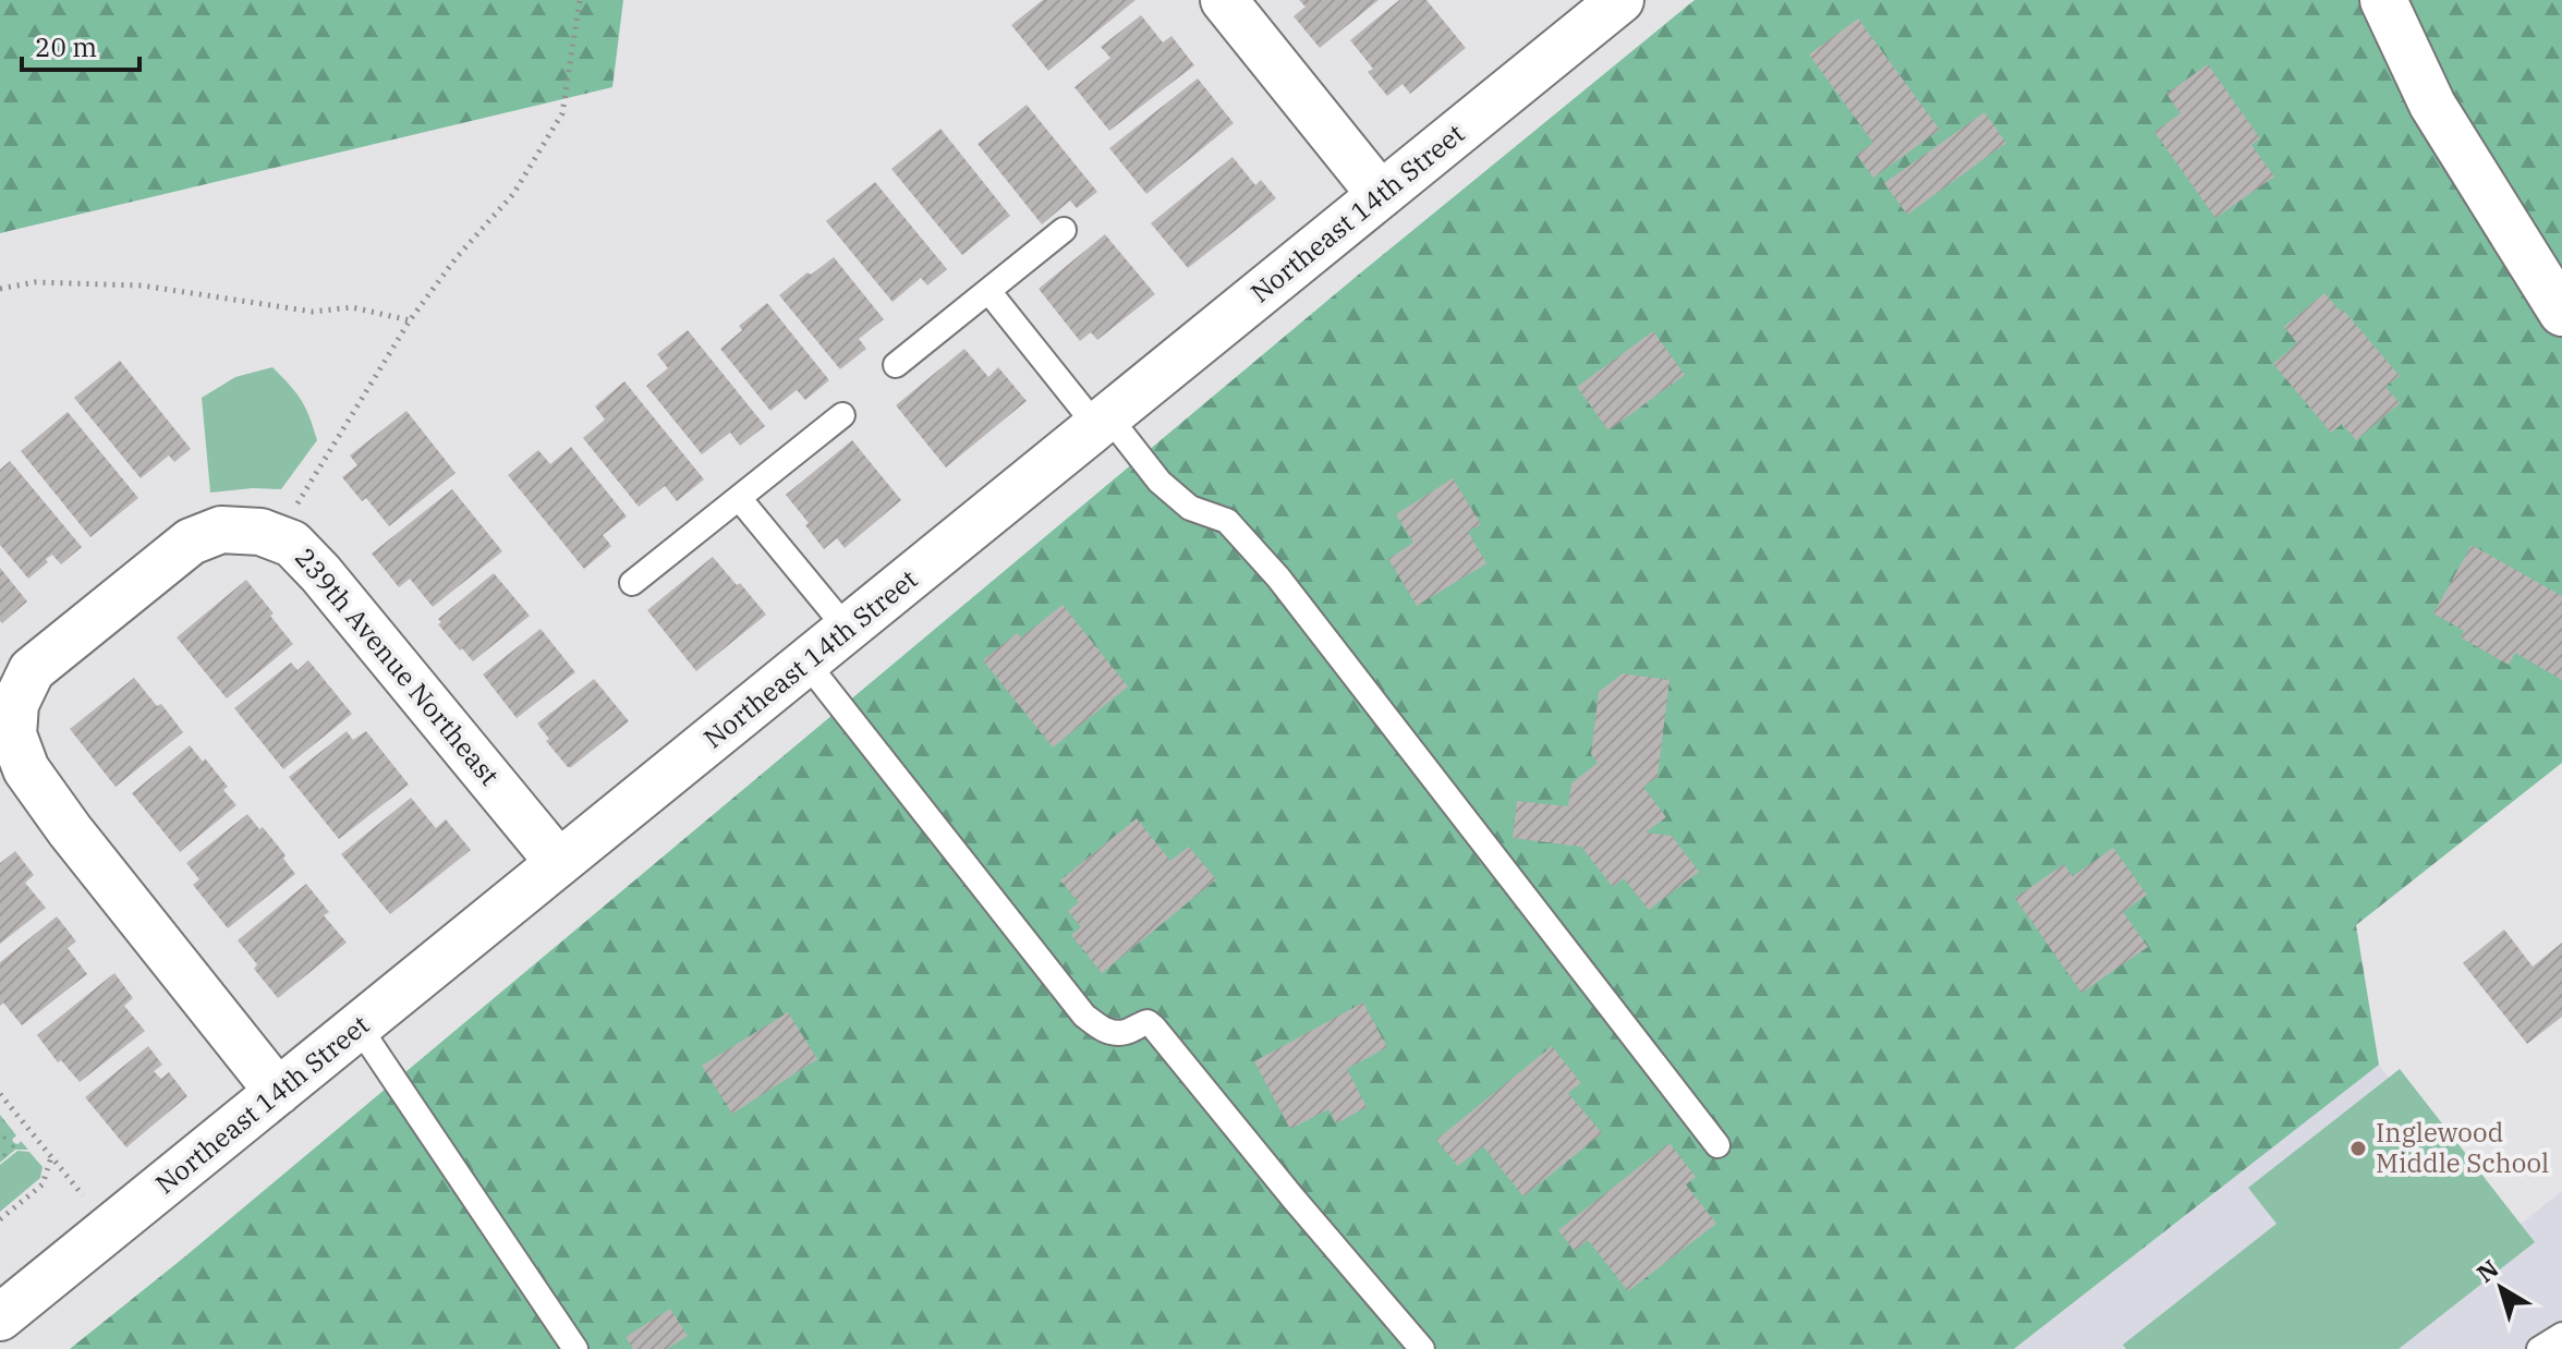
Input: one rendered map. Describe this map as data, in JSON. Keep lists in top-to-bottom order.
{
  "streets": {
    "street": ["Northeast 14th Street", "239th Avenue Northeast"]
  },
  "crossings": [
    ["Northeast 14th Street", "239th Avenue Northeast"]
  ],
  "places": ["Inglewood Middle School"],
  "scale_bar": "20 m",
  "north": "top left"
}
